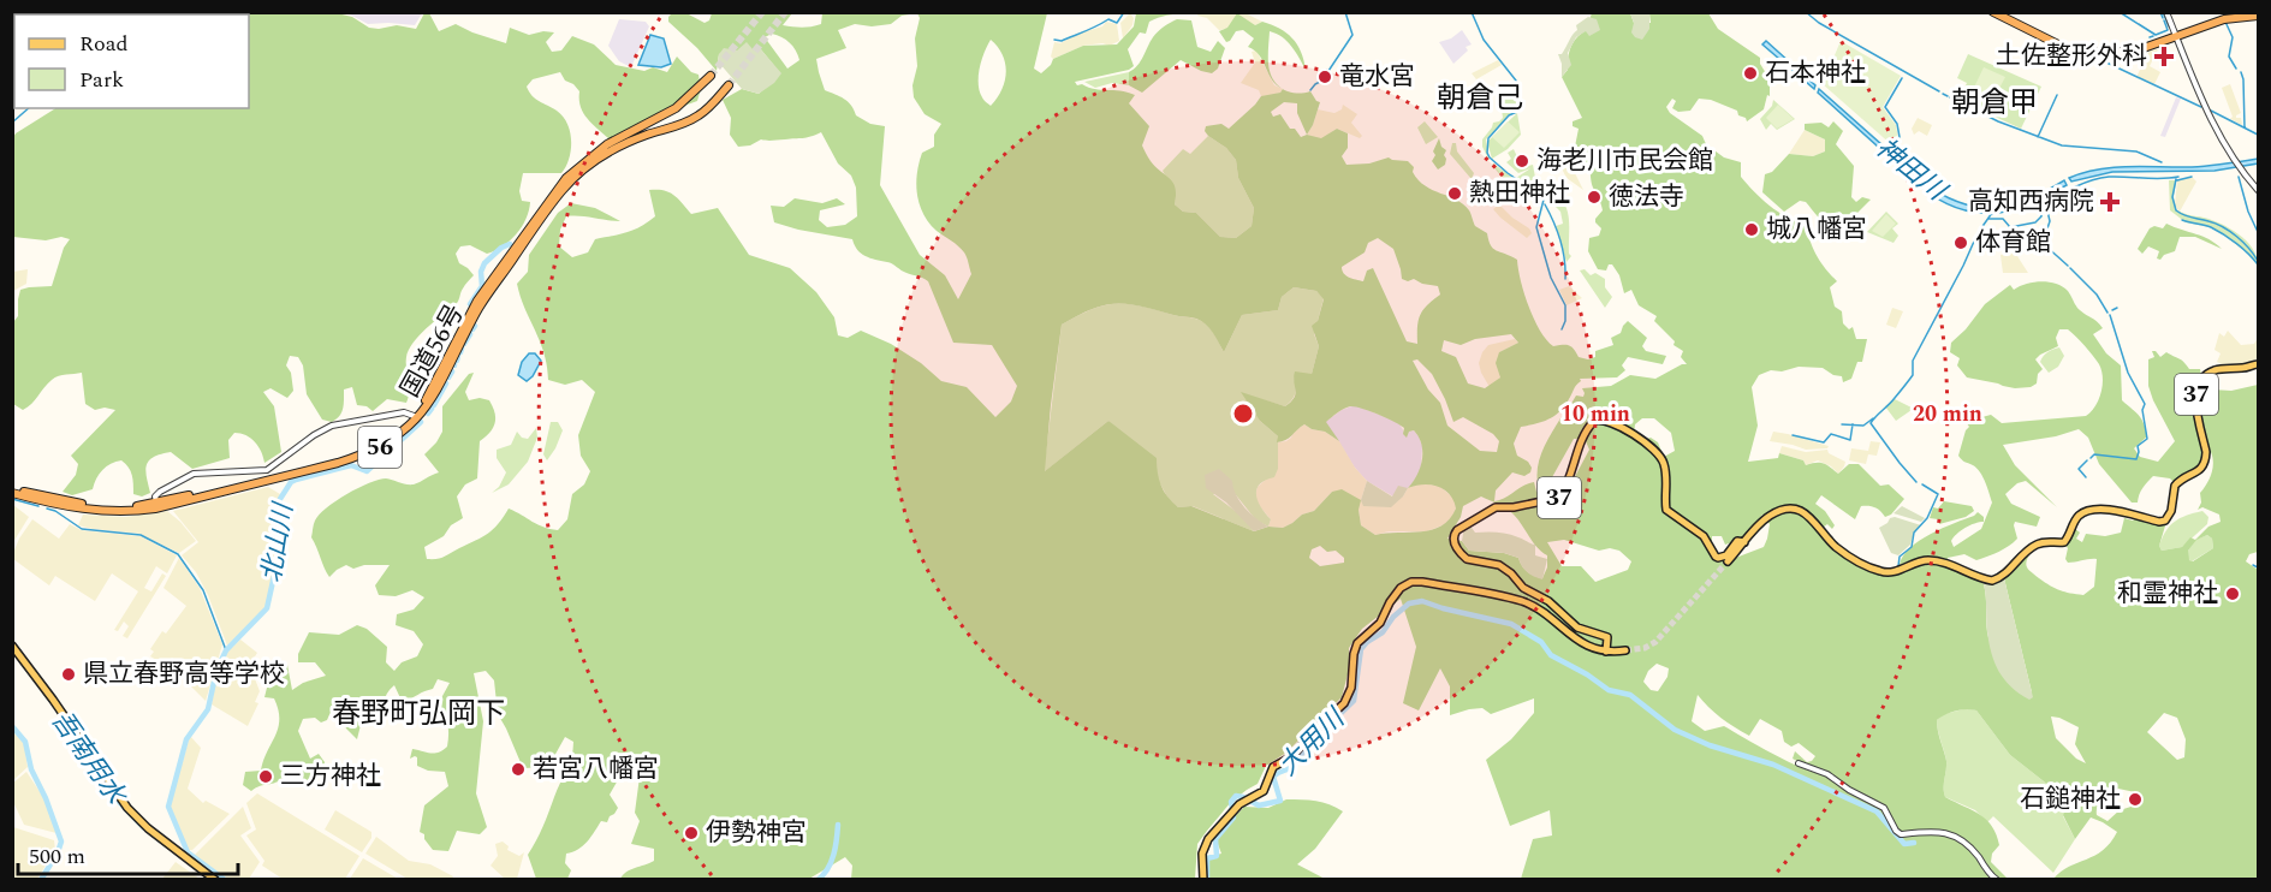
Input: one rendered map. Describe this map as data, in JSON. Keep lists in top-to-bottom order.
{
  "streets": {
    "highway": ["国道56号", "56"],
    "main road": ["37"]
  },
  "districts": ["朝倉己", "朝倉甲", "春野町弘岡下"],
  "water": [
    "神田川",
    "北山川",
    "大用川",
    "吾南用水"
  ],
  "places": {
    "health": ["土佐整形外科", "高知西病院"],
    "other": [
      "石本神社",
      "竜水宮",
      "海老川市民会館",
      "熱田神社",
      "徳法寺",
      "城八幡宮",
      "体育館",
      "和霊神社",
      "県立春野高等学校",
      "若宮八幡宮",
      "三方神社",
      "石鎚神社",
      "伊勢神宮"
    ]
  },
  "legend": ["Road", "Park"],
  "scale_bar": "500 m",
  "rings": ["10 min", "20 min"]
}
